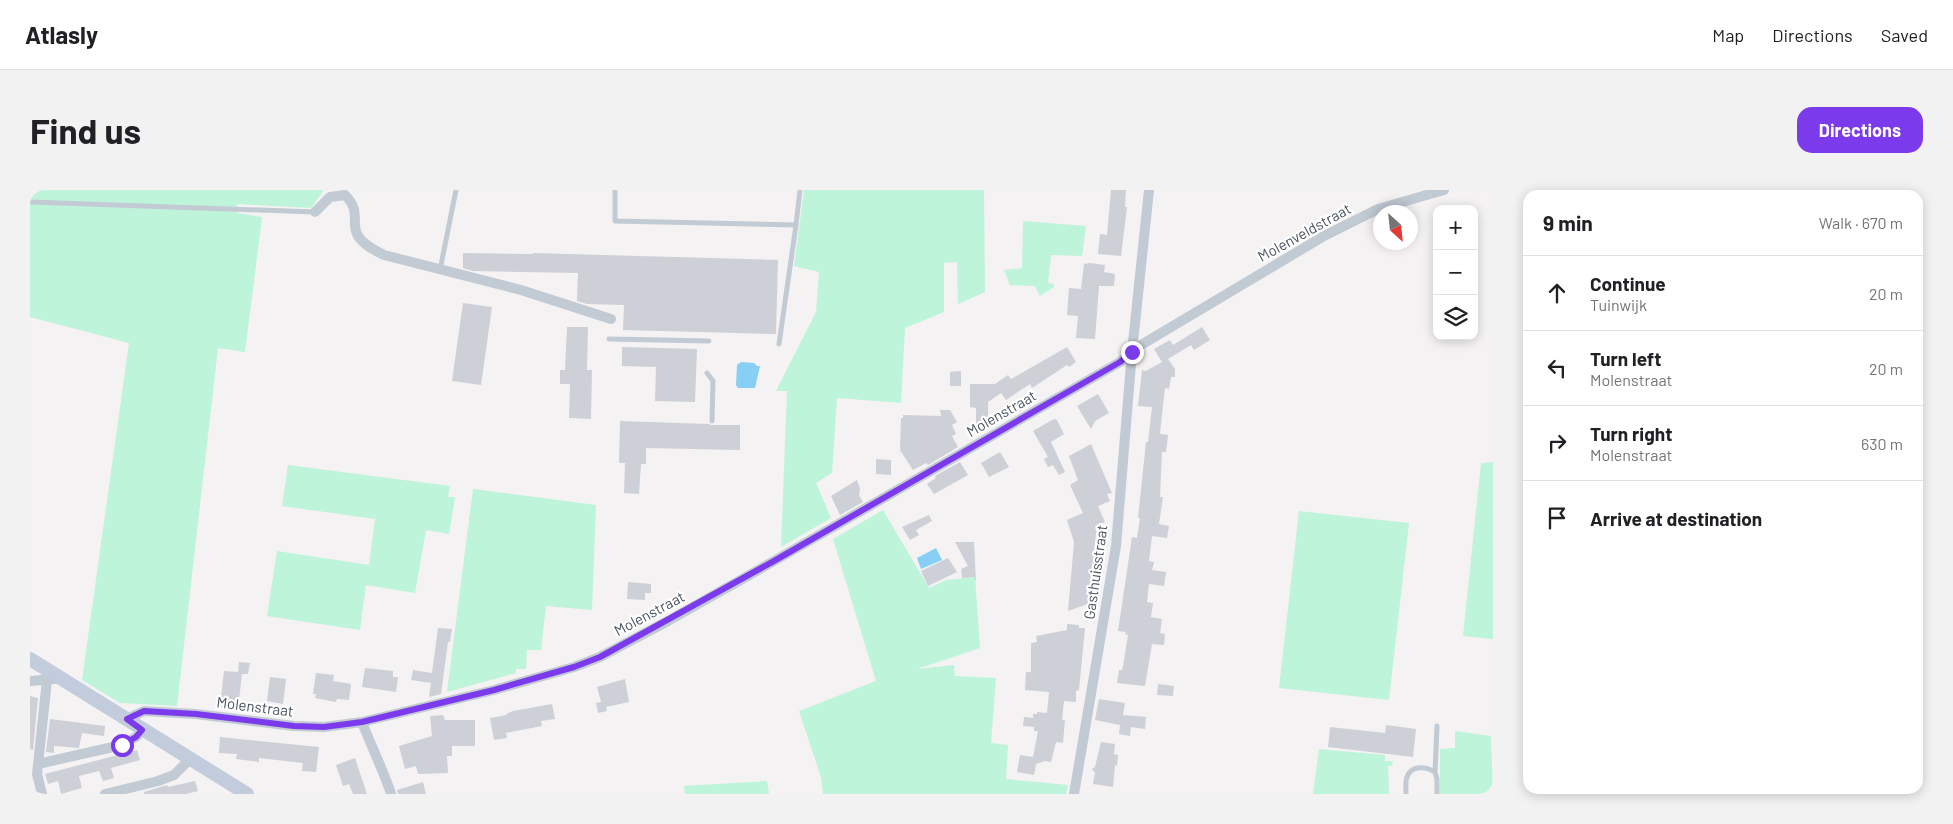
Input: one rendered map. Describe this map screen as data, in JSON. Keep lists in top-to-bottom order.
{
  "streets": {
    "street": ["Molenveldstraat", "Molenstraat", "Gasthuisstraat"]
  },
  "crossings": [
    ["Molenveldstraat", "Molenstraat"],
    ["Molenveldstraat", "Gasthuisstraat"],
    ["Molenstraat", "Gasthuisstraat"]
  ],
  "north": "bottom right",
  "page": {
    "header": "Atlasly",
    "nav": ["Map", "Directions", "Saved"],
    "buttons": "Directions",
    "title": "Find us",
    "heading": ["9 min", "Walk · 670 m"],
    "map_buttons": ["+", "−"],
    "list": [
      ["Continue", "Tuinwijk", "20 m"],
      ["Turn left", "Molenstraat", "20 m"],
      ["Turn right", "Molenstraat", "630 m"],
      "Arrive at destination"
    ]
  }
}
